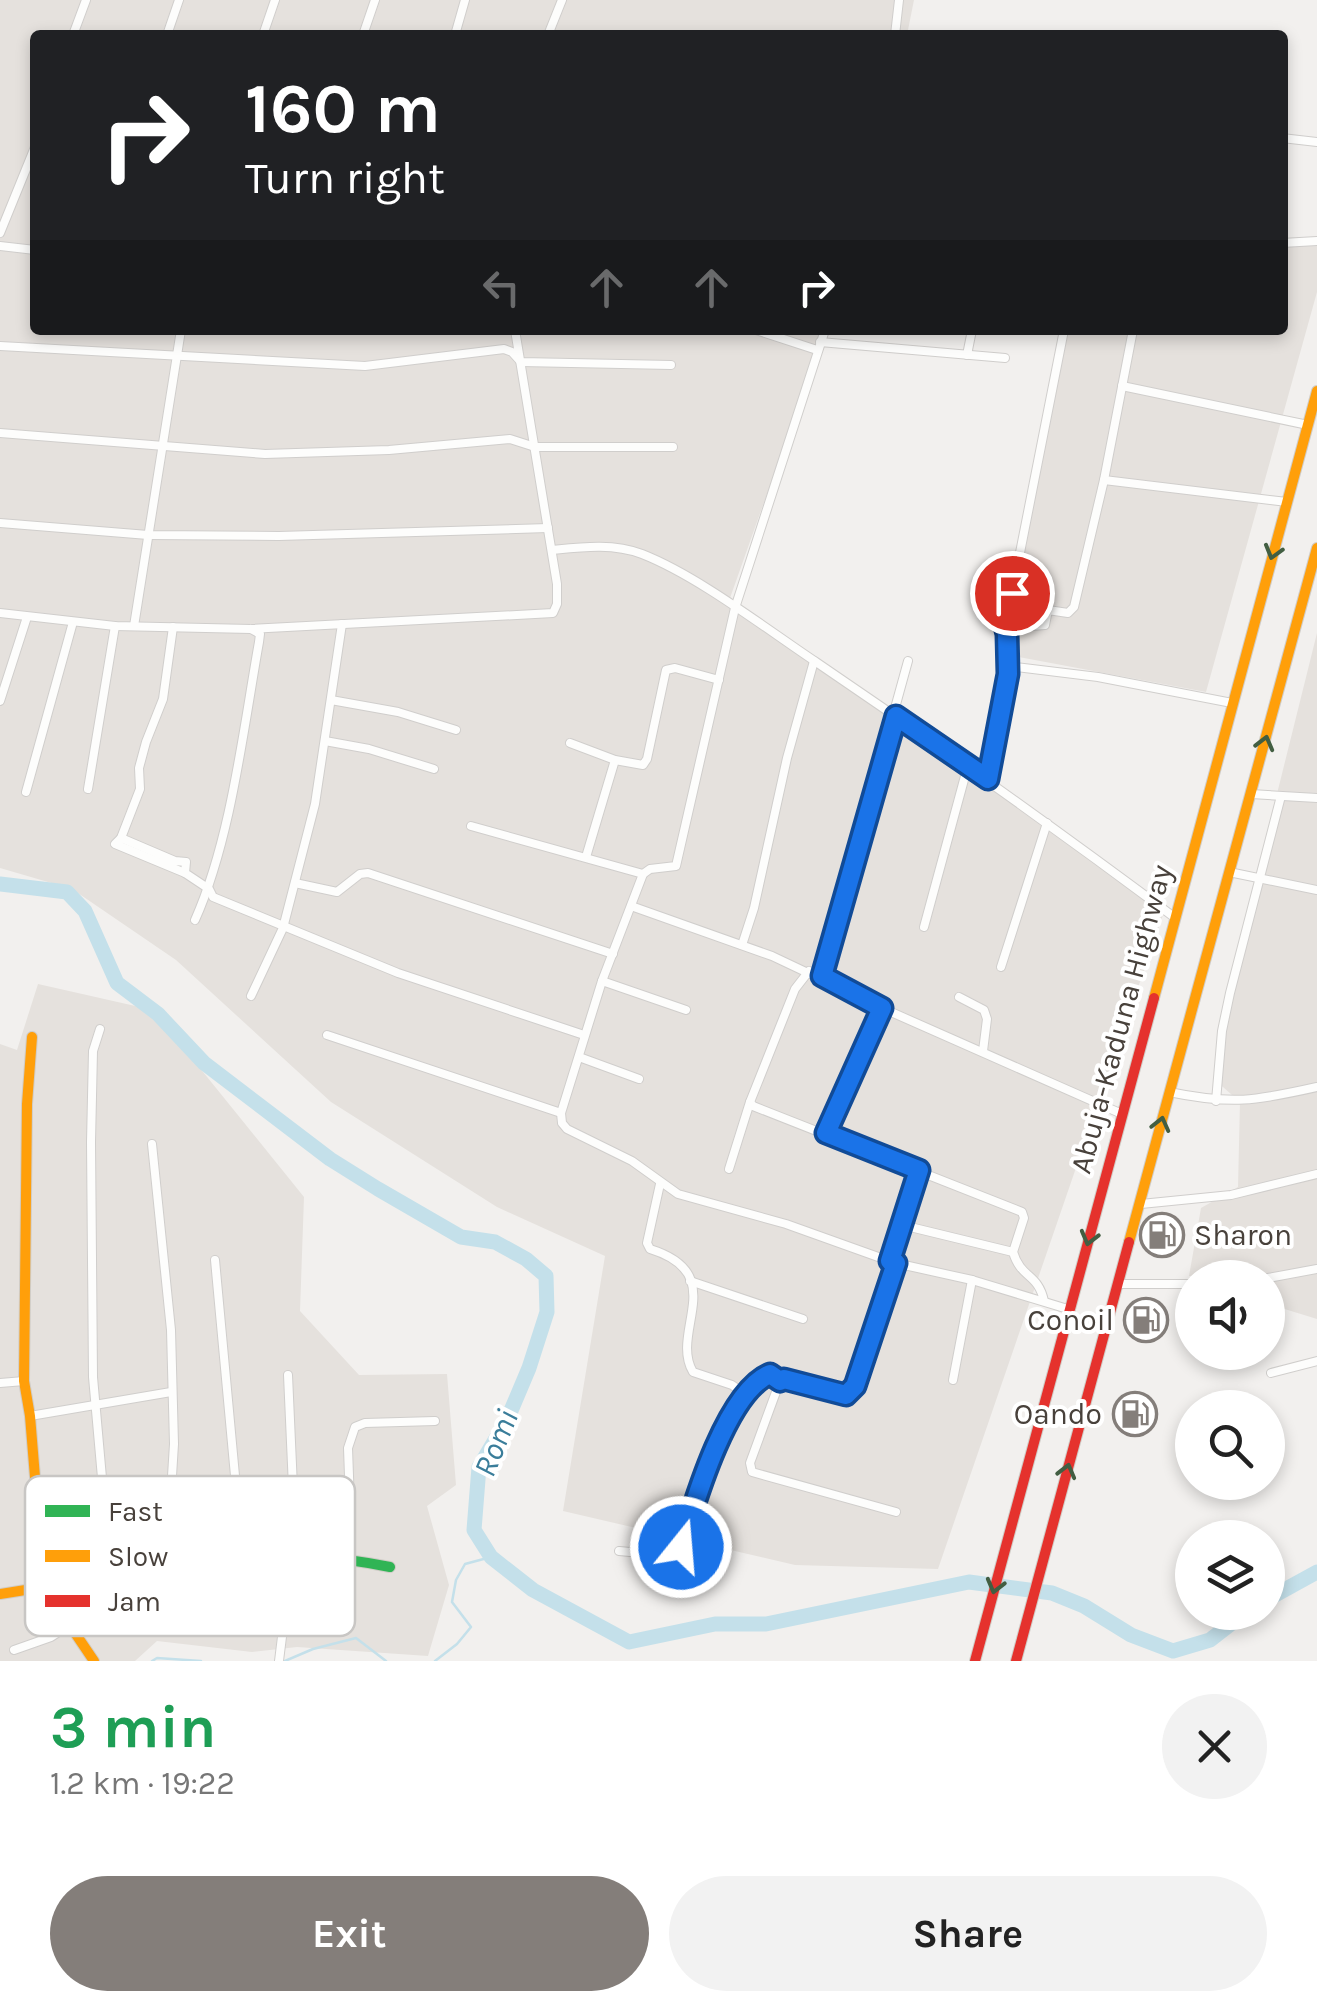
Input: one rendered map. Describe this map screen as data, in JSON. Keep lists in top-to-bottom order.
{
  "streets": {
    "main road": ["Abuja-Kaduna Highway"]
  },
  "water": ["Romi"],
  "places": {
    "fuel station": ["Sharon", "Conoil", "Oando"]
  },
  "legend": ["Fast", "Slow", "Jam"],
  "page": {
    "turn": ["160 m", "Turn right"],
    "heading": ["3 min", "1.2 km · 19:22"],
    "buttons": ["Exit", "Share"]
  }
}
